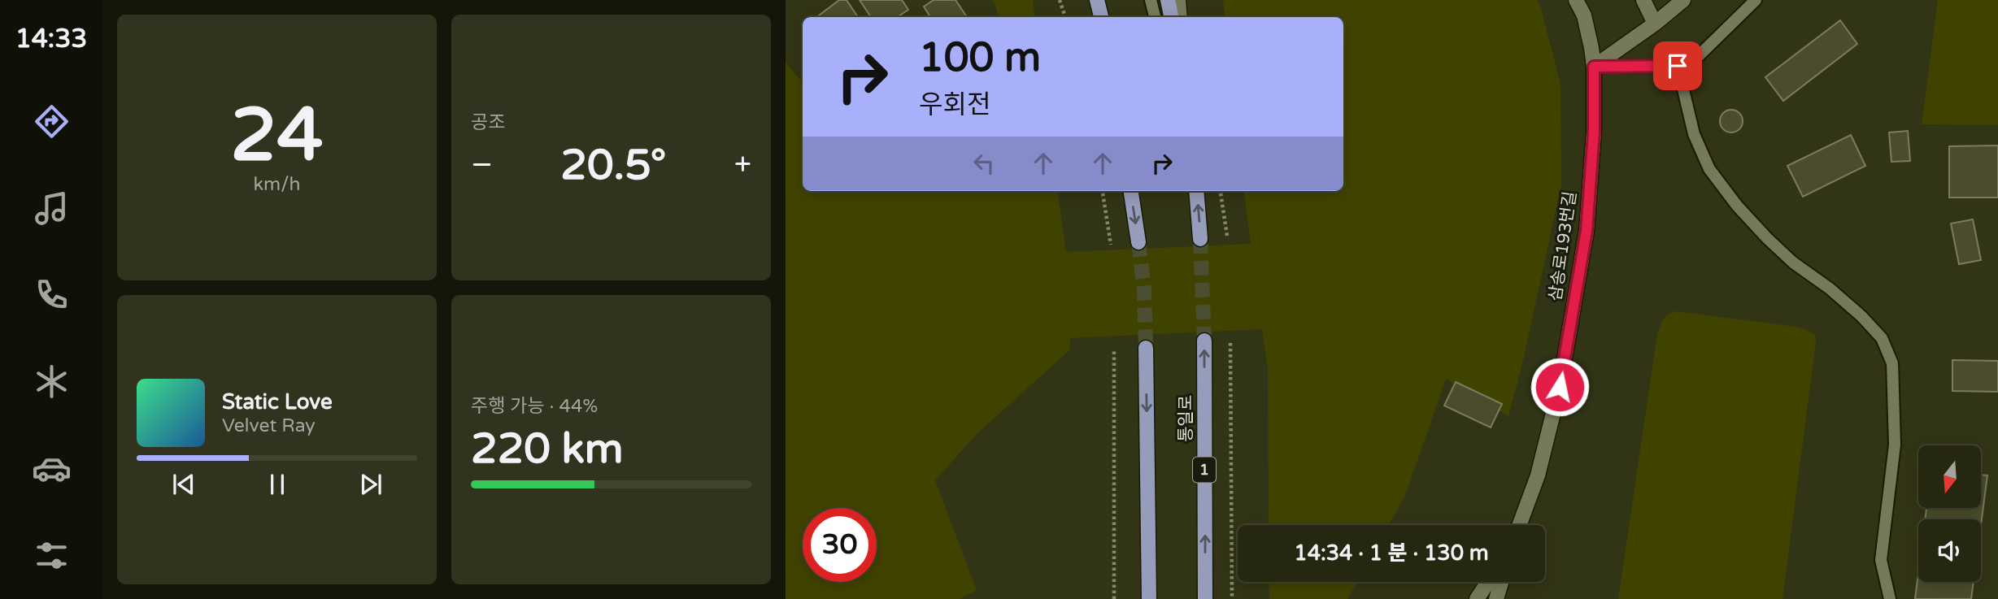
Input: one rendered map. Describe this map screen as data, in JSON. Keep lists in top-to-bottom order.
{
  "streets": {
    "main road": ["통일로", "1"],
    "street": ["삼송로193번길"]
  },
  "north": "bottom",
  "page": {
    "tabs": "14:33",
    "tile": [
      ["24", "km/h"],
      "공조",
      ["주행 가능 · 44%", "220 km"]
    ],
    "turn": ["100 m", "우회전"],
    "heat": ["−", "20.5°", "+"],
    "song": ["Static Love", "Velvet Ray"],
    "limit": "30",
    "trip": "14:34 · 1 분 · 130 m"
  }
}
